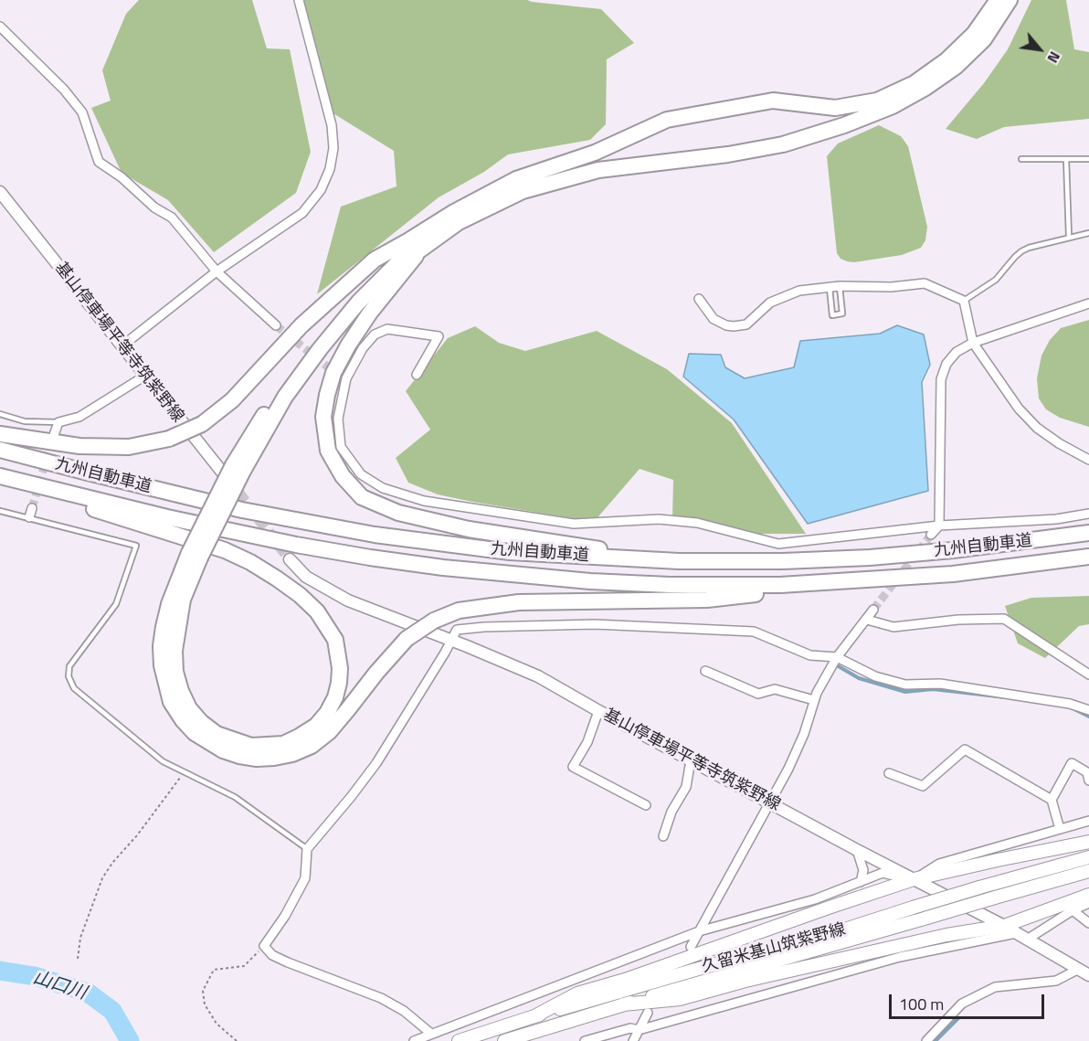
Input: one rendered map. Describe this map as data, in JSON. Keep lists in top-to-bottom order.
{
  "streets": {
    "highway": ["九州自動車道"],
    "main road": ["基山停車場平等寺筑紫野線", "久留米基山筑紫野線"]
  },
  "water": ["山口川"],
  "scale_bar": "100 m",
  "north": "bottom right"
}
